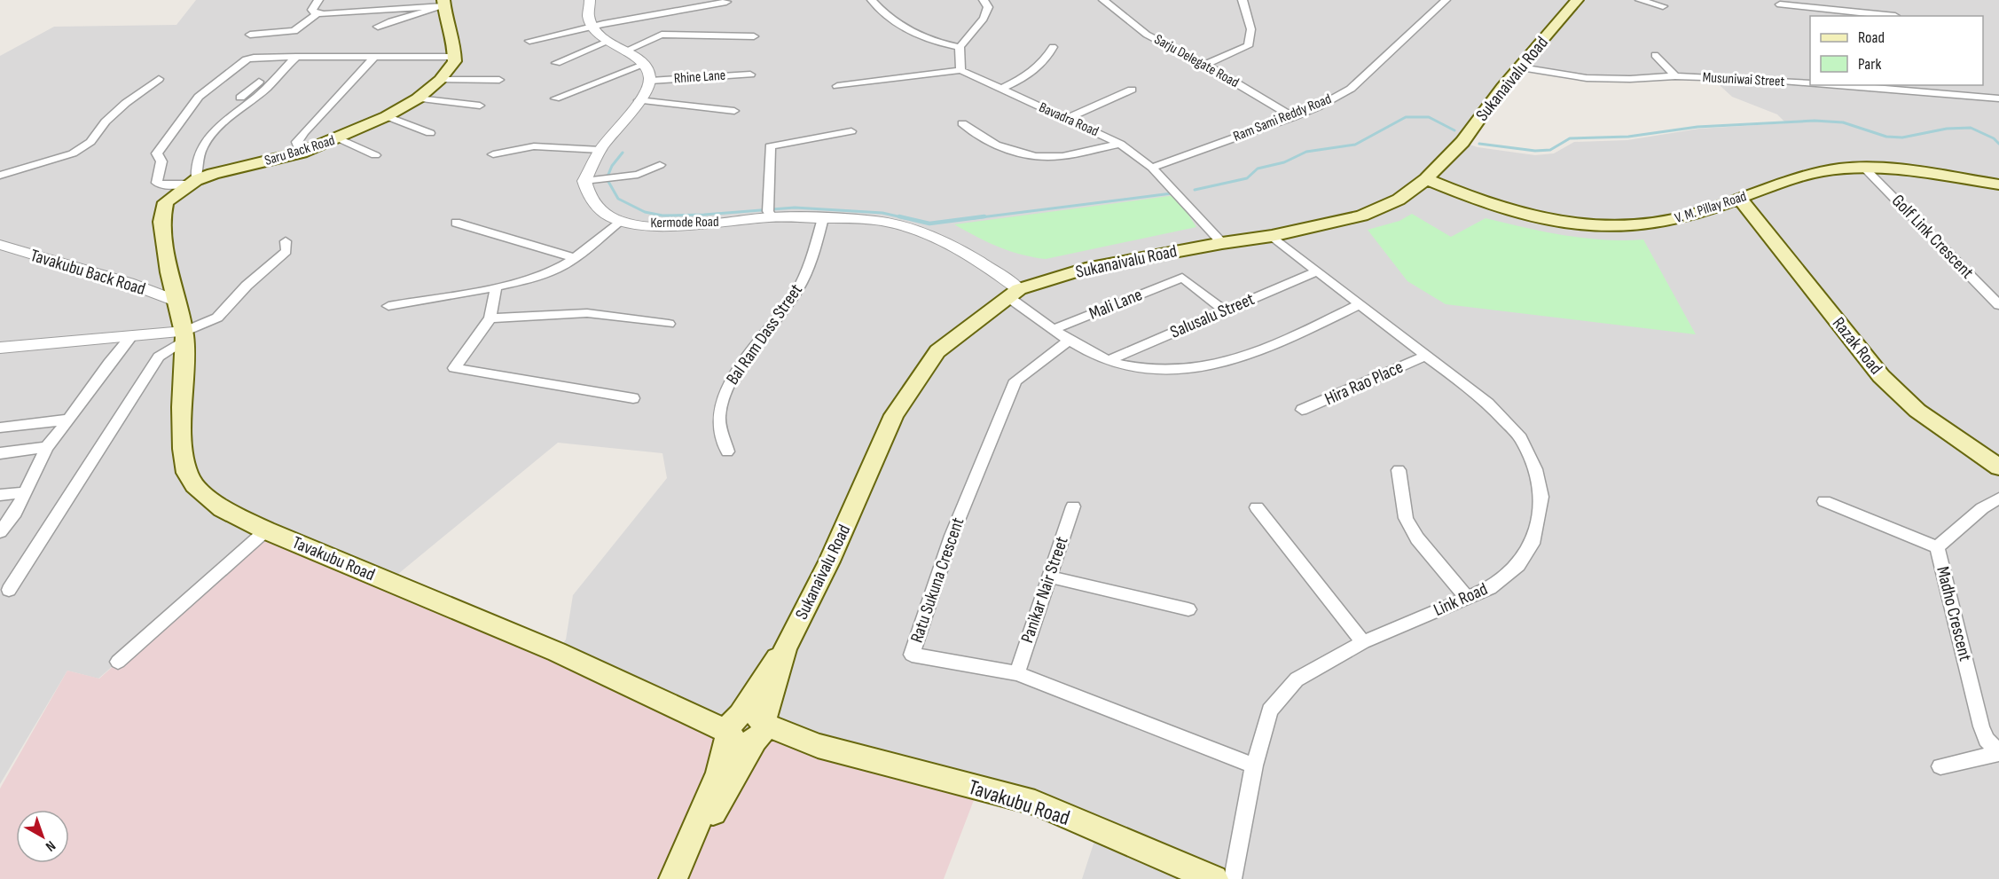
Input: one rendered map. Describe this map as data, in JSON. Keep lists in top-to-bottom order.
{
  "streets": {
    "main road": [
      "Sukanaivalu Road",
      "Saru Back Road",
      "V. M. Pillay Road",
      "Razak Road",
      "Tavakubu Road"
    ],
    "street": [
      "Sarju Delegate Road",
      "Rhine Lane",
      "Musuniwai Street",
      "Ram Sami Reddy Road",
      "Bavadra Road",
      "Kermode Road",
      "Golf Link Crescent",
      "Tavakubu Back Road",
      "Mali Lane",
      "Salusalu Street",
      "Bal Ram Dass Street",
      "Hira Rao Place",
      "Ratu Sukuna Crescent",
      "Panikar Nair Street",
      "Link Road",
      "Madho Crescent"
    ]
  },
  "crossings": [
    ["Sarju Delegate Road", "Ram Sami Reddy Road"],
    ["Sukanaivalu Road", "Musuniwai Street"],
    ["Sukanaivalu Road", "Bavadra Road"],
    ["Sukanaivalu Road", "V. M. Pillay Road"],
    ["Sukanaivalu Road", "Kermode Road"],
    ["Sukanaivalu Road", "Tavakubu Road"],
    ["Sukanaivalu Road", "Link Road"],
    ["Ram Sami Reddy Road", "Bavadra Road"],
    ["Saru Back Road", "Tavakubu Back Road"],
    ["Saru Back Road", "Tavakubu Road"],
    ["V. M. Pillay Road", "Golf Link Crescent"],
    ["V. M. Pillay Road", "Razak Road"],
    ["Kermode Road", "Bal Ram Dass Street"],
    ["Tavakubu Back Road", "Tavakubu Road"],
    ["Mali Lane", "Salusalu Street"],
    ["Salusalu Street", "Link Road"],
    ["Hira Rao Place", "Link Road"],
    ["Ratu Sukuna Crescent", "Panikar Nair Street"],
    ["Ratu Sukuna Crescent", "Link Road"]
  ],
  "legend": ["Road", "Park"],
  "north": "bottom right"
}
